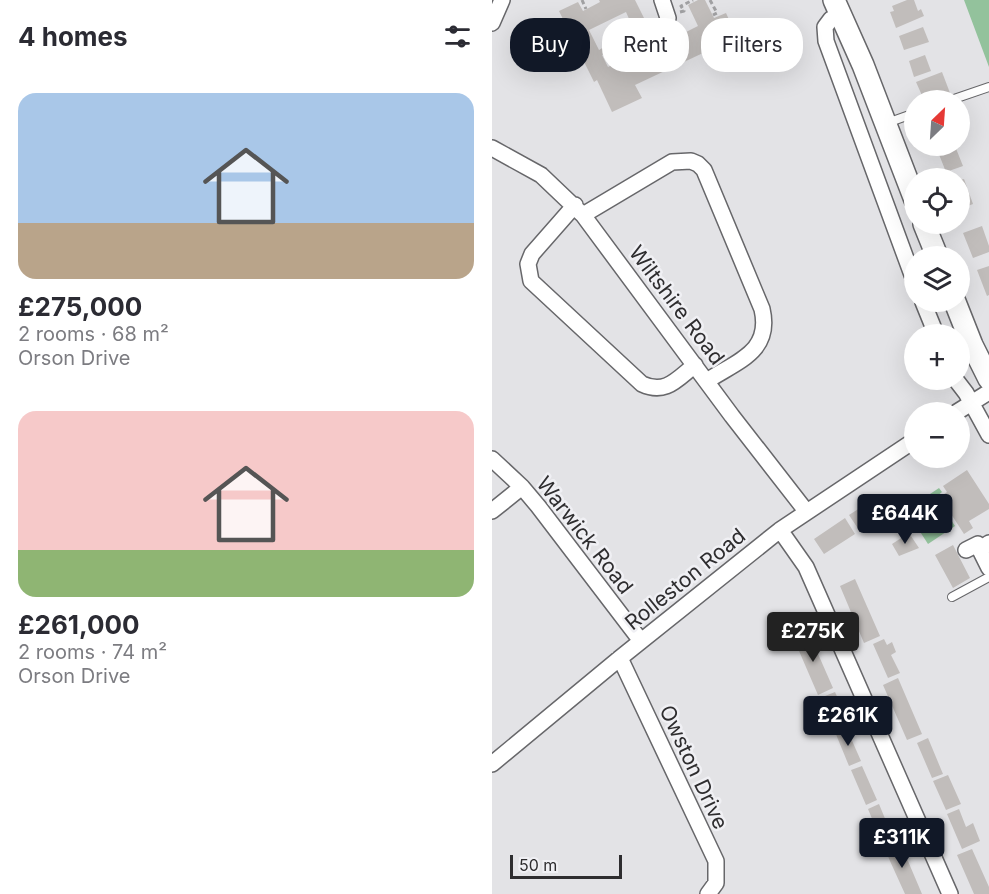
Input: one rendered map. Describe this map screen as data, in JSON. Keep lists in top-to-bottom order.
{
  "streets": {
    "street": [
      "Wiltshire Road",
      "Warwick Road",
      "Rolleston Road",
      "Owston Drive"
    ]
  },
  "crossings": [
    ["Wiltshire Road", "Rolleston Road"],
    ["Warwick Road", "Rolleston Road"],
    ["Rolleston Road", "Owston Drive"]
  ],
  "scale_bar": "50 m",
  "north": "top right",
  "page": {
    "heading": "4 homes",
    "chip": ["Buy", "Rent", "Filters"],
    "list": [
      {
        "name": "£275,000",
        "note": "2 rooms · 68 m² · Orson Drive"
      },
      {
        "name": "£261,000",
        "note": "2 rooms · 74 m² · Orson Drive"
      }
    ],
    "map_buttons": ["+", "−"],
    "price": [
      "£644K",
      "£275K",
      "£261K",
      "£311K"
    ],
    "scale": "50 m"
  }
}
